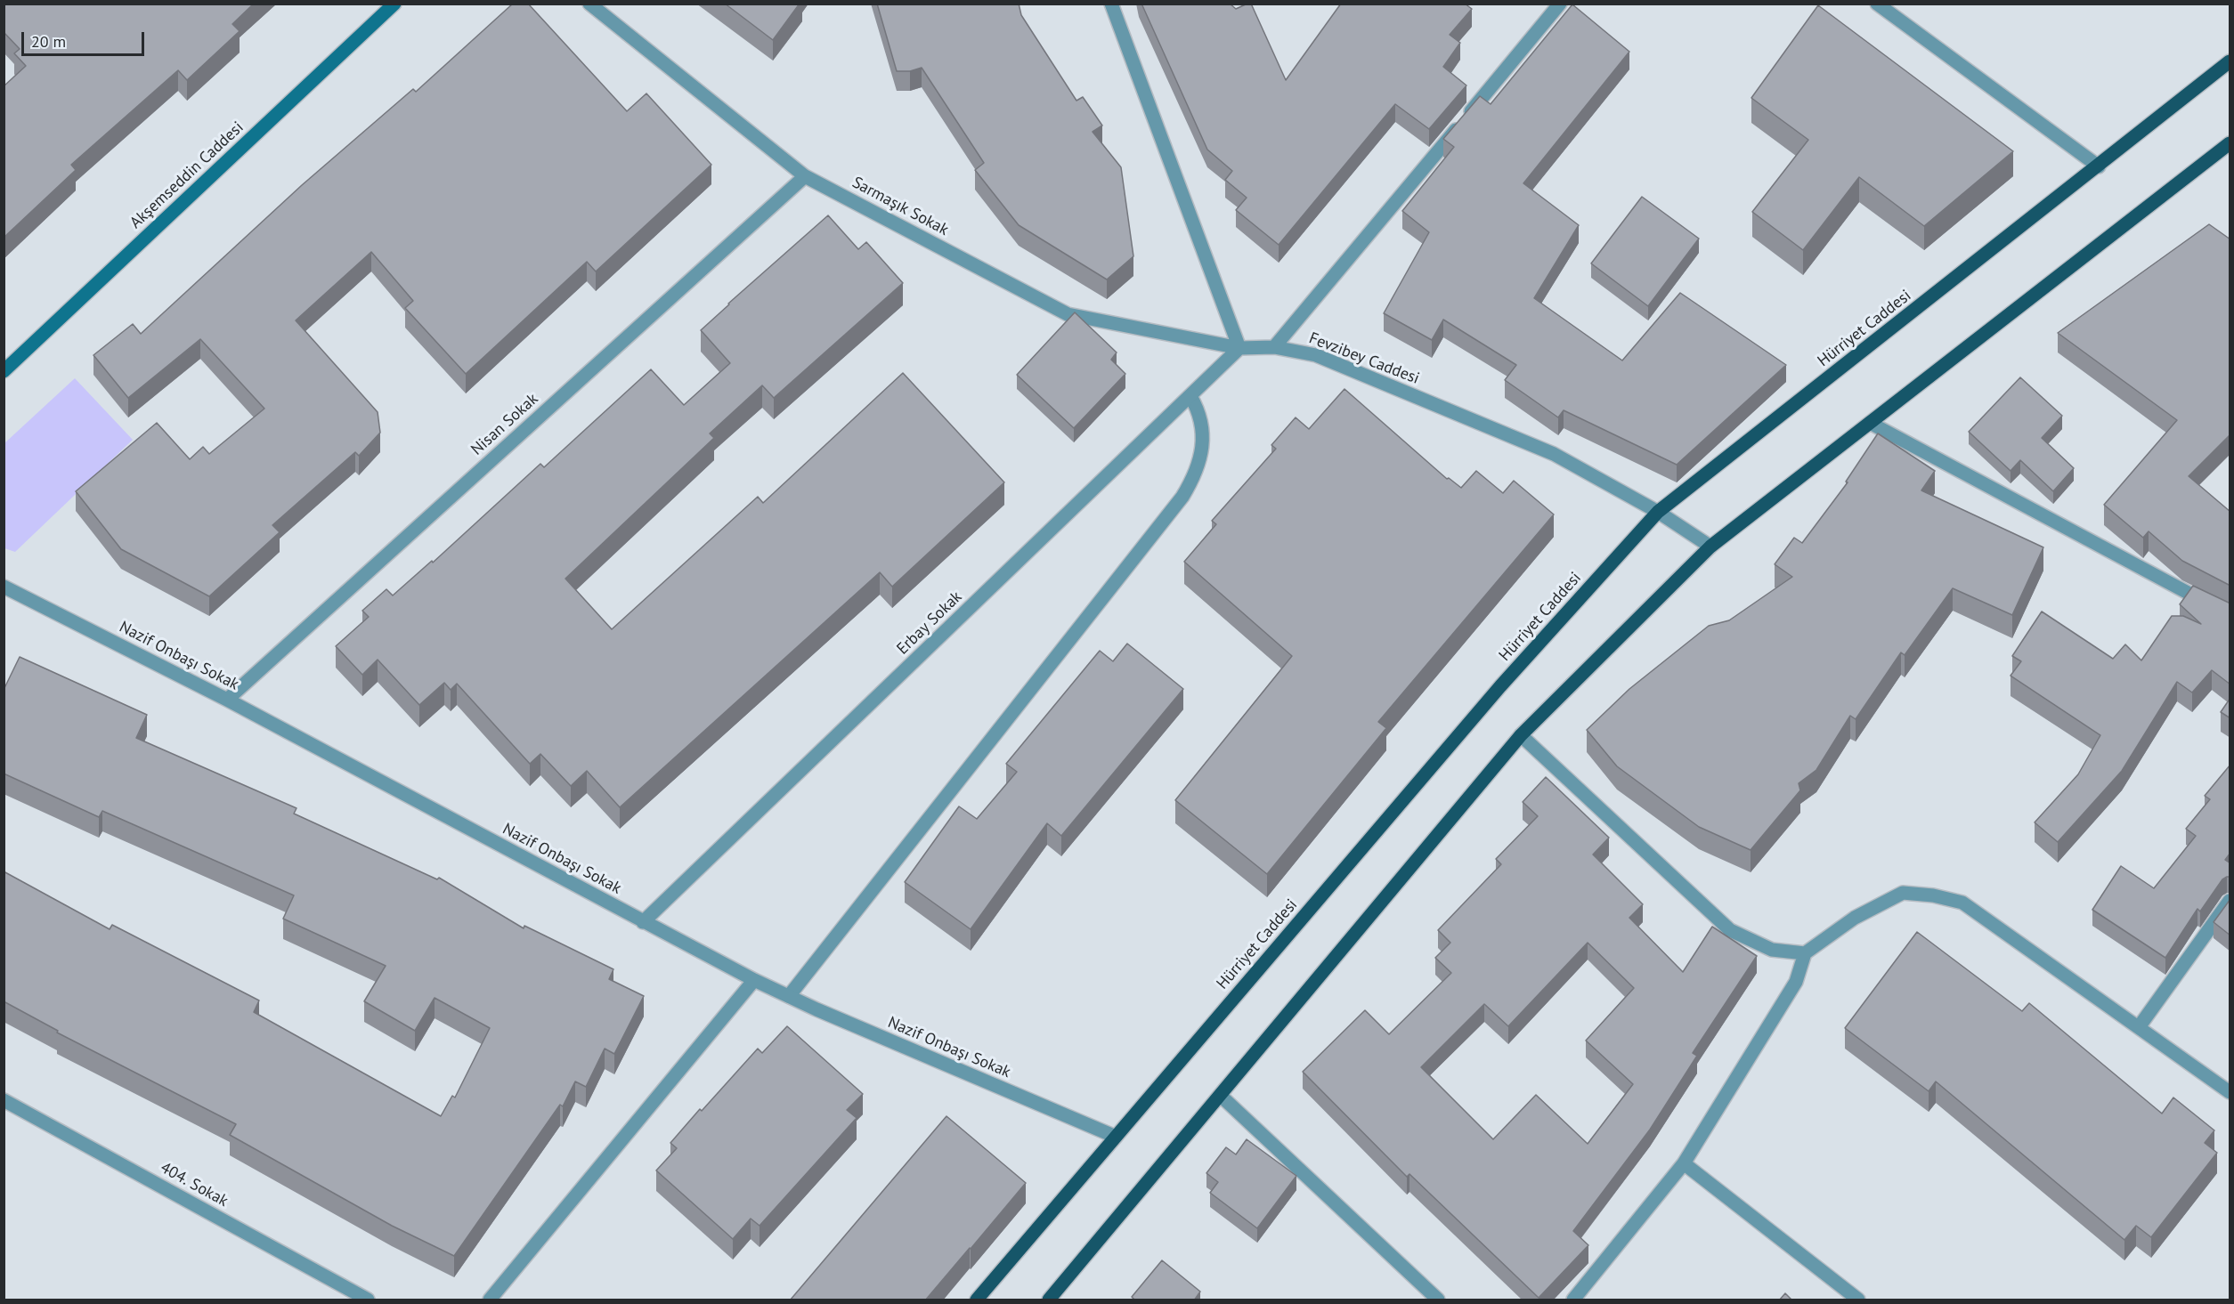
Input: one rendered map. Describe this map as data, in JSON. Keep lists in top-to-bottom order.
{
  "streets": {
    "main road": ["Akşemseddin Caddesi", "Hürriyet Caddesi"],
    "street": [
      "Sarmaşık Sokak",
      "Fevzibey Caddesi",
      "Nisan Sokak",
      "Erbay Sokak",
      "Nazif Onbaşı Sokak",
      "404. Sokak"
    ]
  },
  "crossings": [
    ["Sarmaşık Sokak", "Fevzibey Caddesi"],
    ["Sarmaşık Sokak", "Nisan Sokak"],
    ["Sarmaşık Sokak", "Erbay Sokak"],
    ["Hürriyet Caddesi", "Fevzibey Caddesi"],
    ["Hürriyet Caddesi", "Nazif Onbaşı Sokak"],
    ["Fevzibey Caddesi", "Erbay Sokak"],
    ["Nisan Sokak", "Nazif Onbaşı Sokak"],
    ["Erbay Sokak", "Nazif Onbaşı Sokak"]
  ],
  "scale_bar": "20 m"
}
